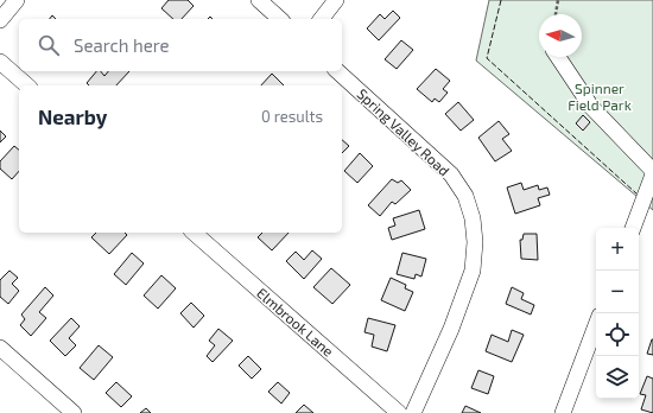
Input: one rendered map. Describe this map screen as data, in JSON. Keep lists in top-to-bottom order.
{
  "streets": {
    "street": ["Spring Valley Road", "Elmbrook Lane"]
  },
  "parks": ["Spinner Field Park"],
  "north": "left",
  "page": {
    "search": "Search here",
    "heading": ["Nearby", "0 results"],
    "map_buttons": ["+", "−"]
  }
}
